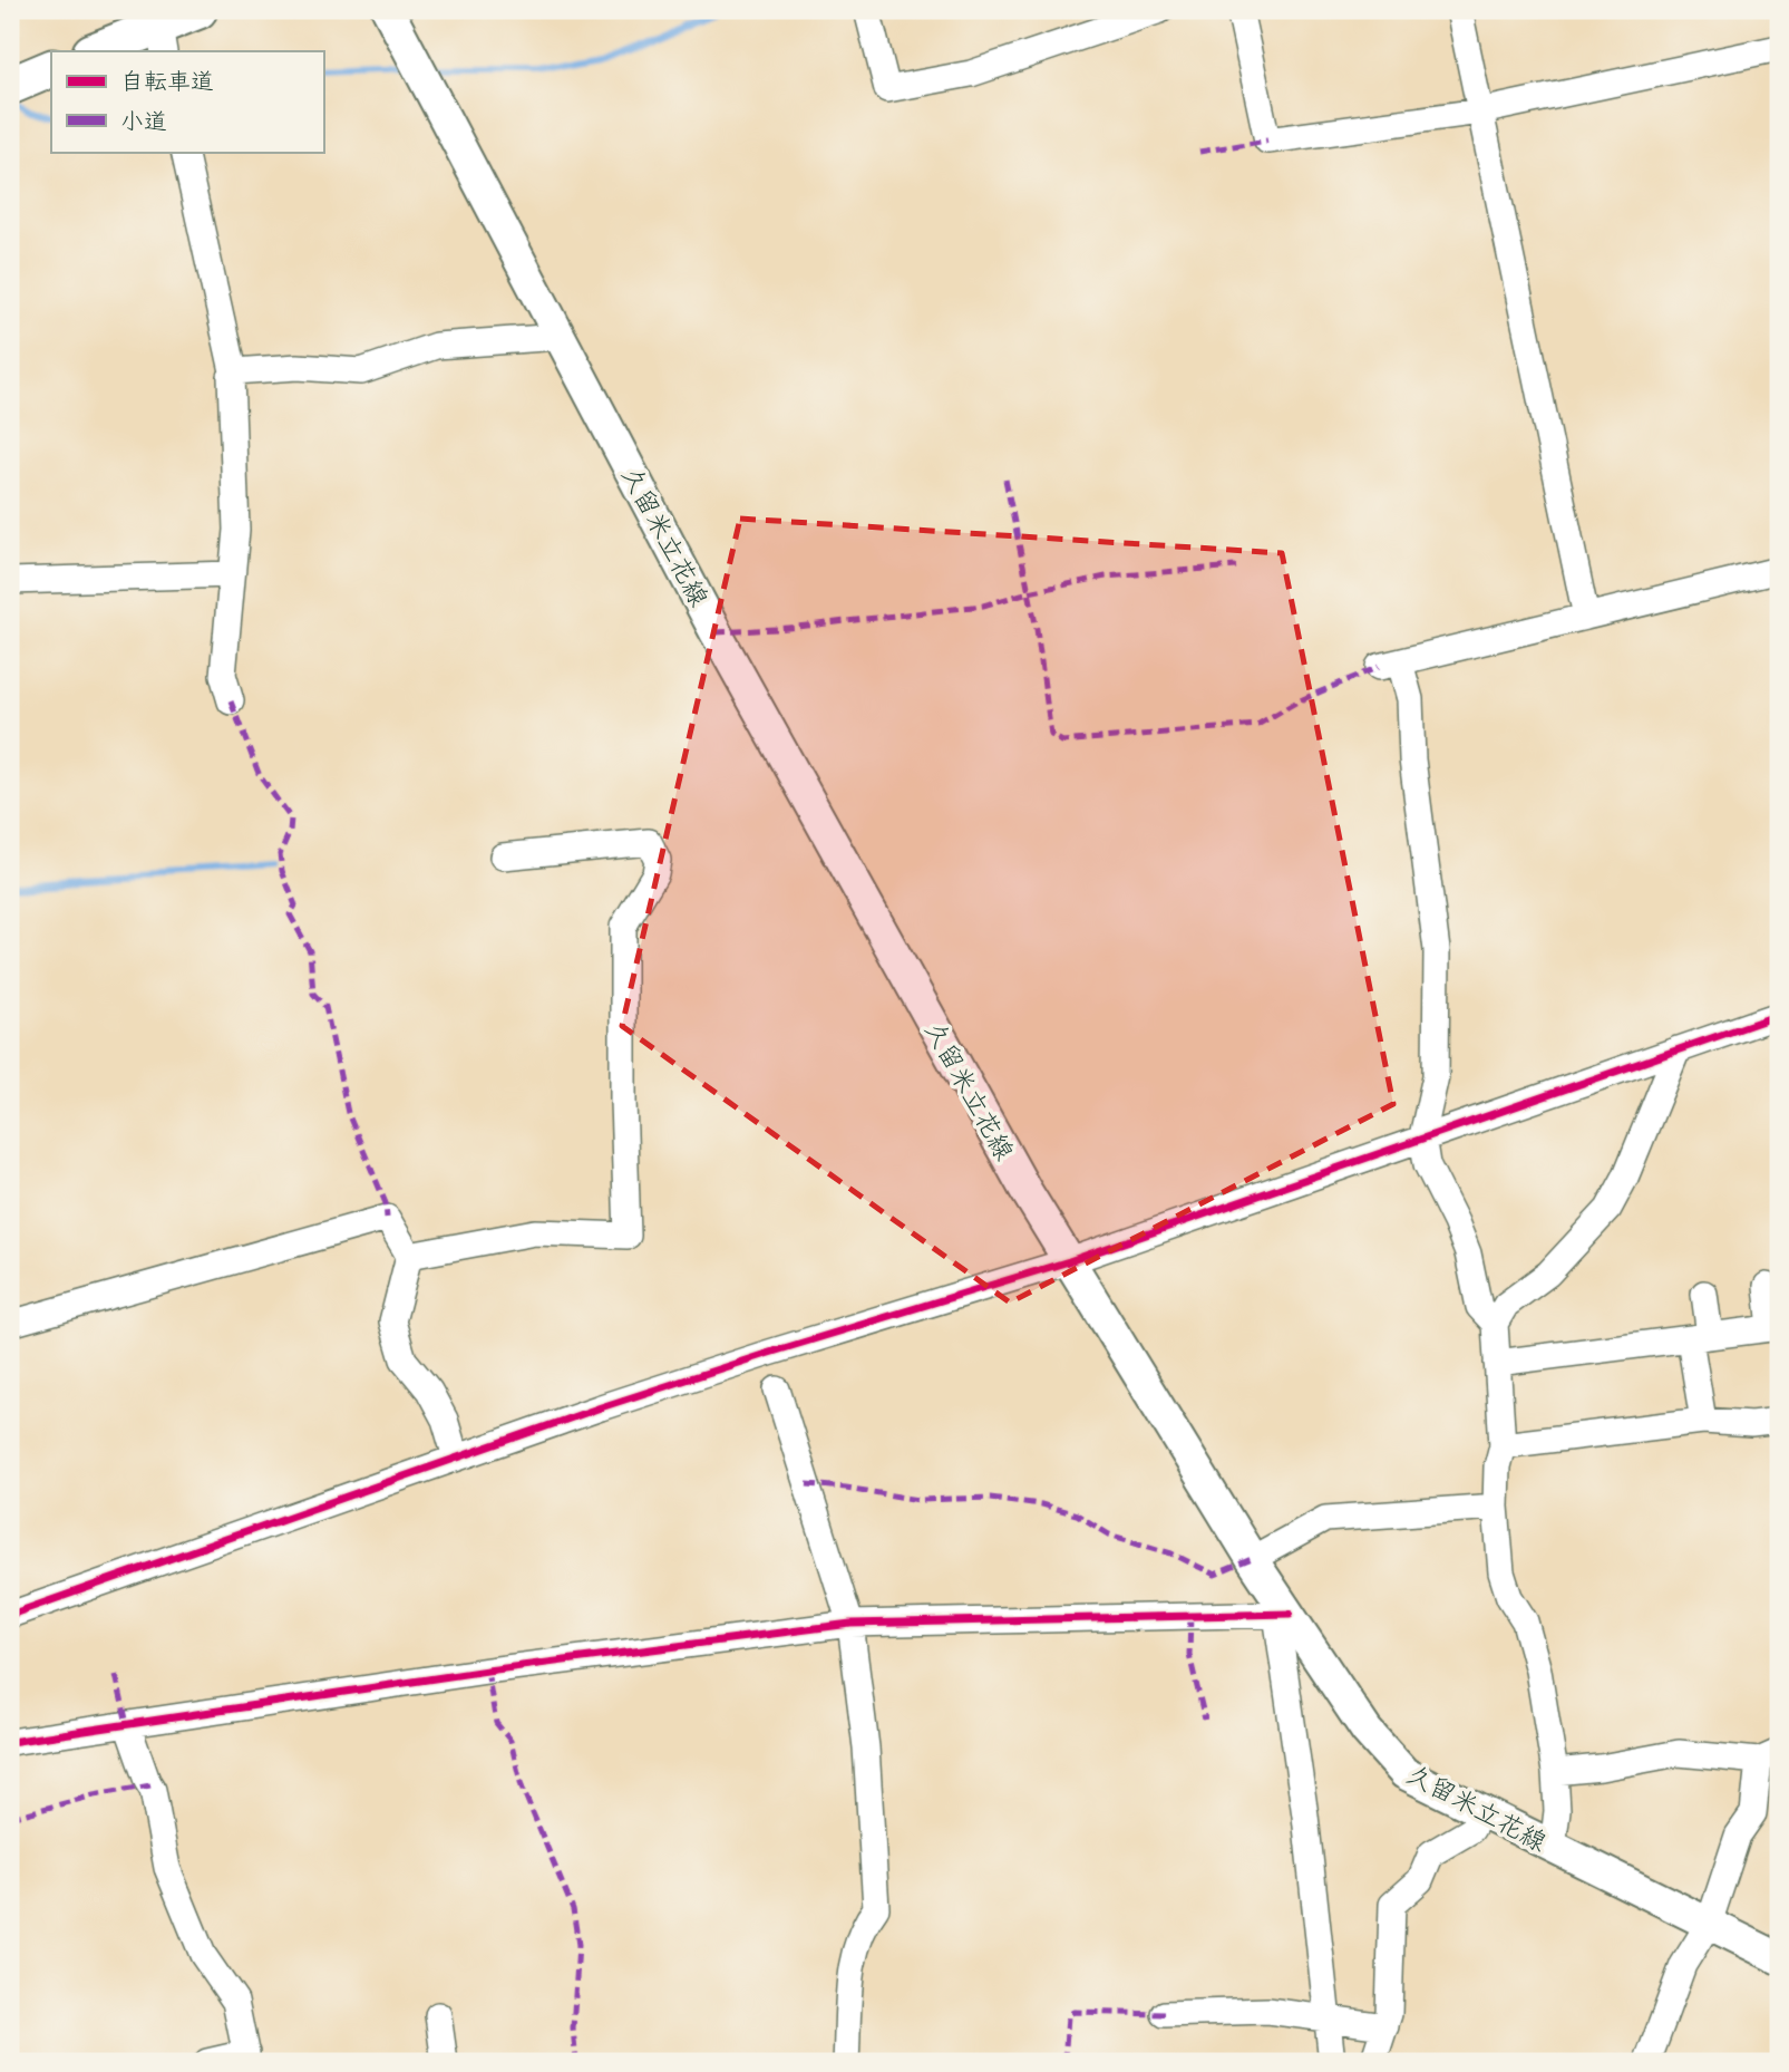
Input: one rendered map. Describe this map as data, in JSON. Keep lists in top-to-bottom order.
{
  "streets": {
    "main road": ["久留米立花線"]
  },
  "legend": ["自転車道", "小道"]
}
